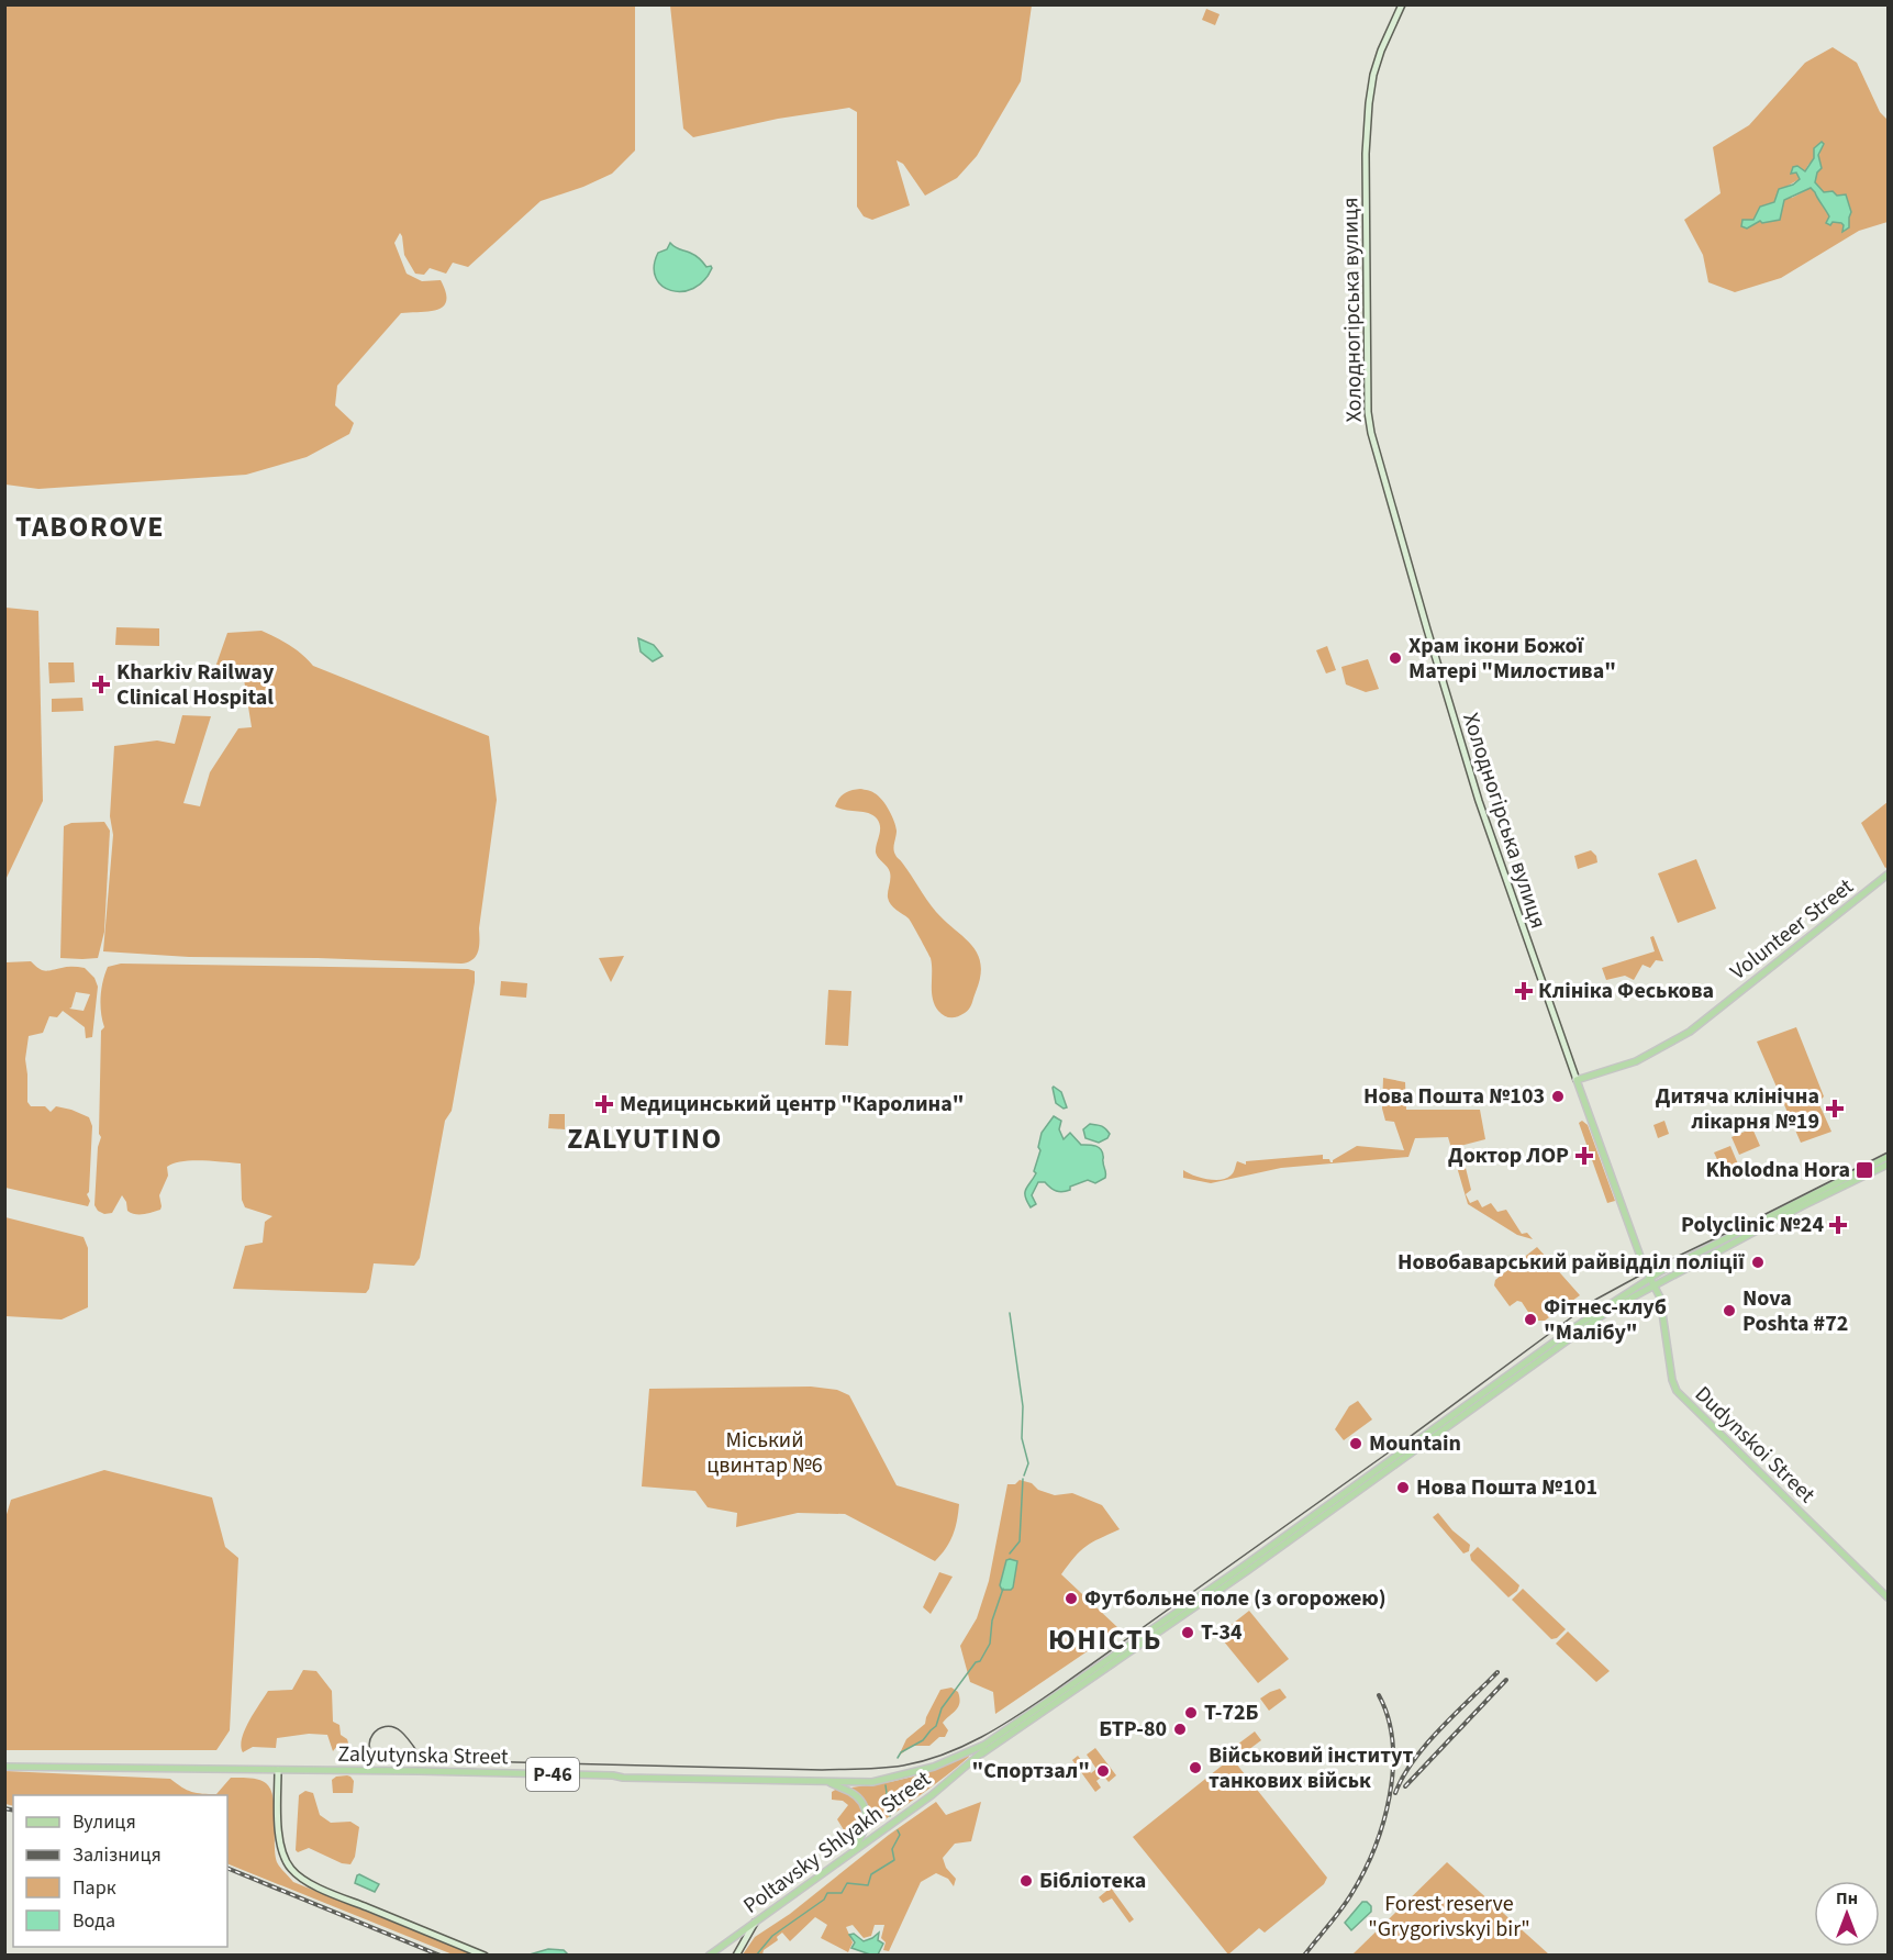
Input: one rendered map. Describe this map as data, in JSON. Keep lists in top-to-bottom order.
{
  "streets": {
    "main road": [
      "Холодногірська вулиця",
      "Volunteer Street",
      "Dudynskoi Street",
      "Zalyutynska Street",
      "Р-46",
      "Poltavsky Shlyakh Street"
    ]
  },
  "crossings": [
    ["Холодногірська вулиця", "Volunteer Street"],
    ["Холодногірська вулиця", "Dudynskoi Street"],
    ["Холодногірська вулиця", "Zalyutynska Street"],
    ["Холодногірська вулиця", "Poltavsky Shlyakh Street"],
    ["Dudynskoi Street", "Poltavsky Shlyakh Street"],
    ["Zalyutynska Street", "Poltavsky Shlyakh Street"]
  ],
  "districts": ["TABOROVE", "ZALYUTІNO", "ЮНІСТЬ"],
  "parks": ["Міський цвинтар №6", "Forest reserve \"Grygorivskyi bir\""],
  "places": {
    "other": [
      "Храм ікони Божої Матері \"Милостива\"",
      "Нова Пошта №103",
      "Новобаварський райвідділ поліції",
      "Nova Poshta #72",
      "Фітнес-клуб \"Малібу\"",
      "Mountain",
      "Нова Пошта №101",
      "Футбольне поле (з огорожею)",
      "T-34",
      "Т-72Б",
      "БТР-80",
      "Військовий інститут танкових військ",
      "\"Спортзал\"",
      "Бібліотека"
    ],
    "health": [
      "Kharkiv Railway Clinical Hospital",
      "Клініка Феськова",
      "Медицинський центр \"Каролина\"",
      "Дитяча клінічна лікарня №19",
      "Доктор ЛОР",
      "Polyclinic №24"
    ],
    "transit": ["Kholodna Hora"]
  },
  "legend": [
    "Вулиця",
    "Залізниця",
    "Парк",
    "Вода"
  ],
  "north": "top"
}
